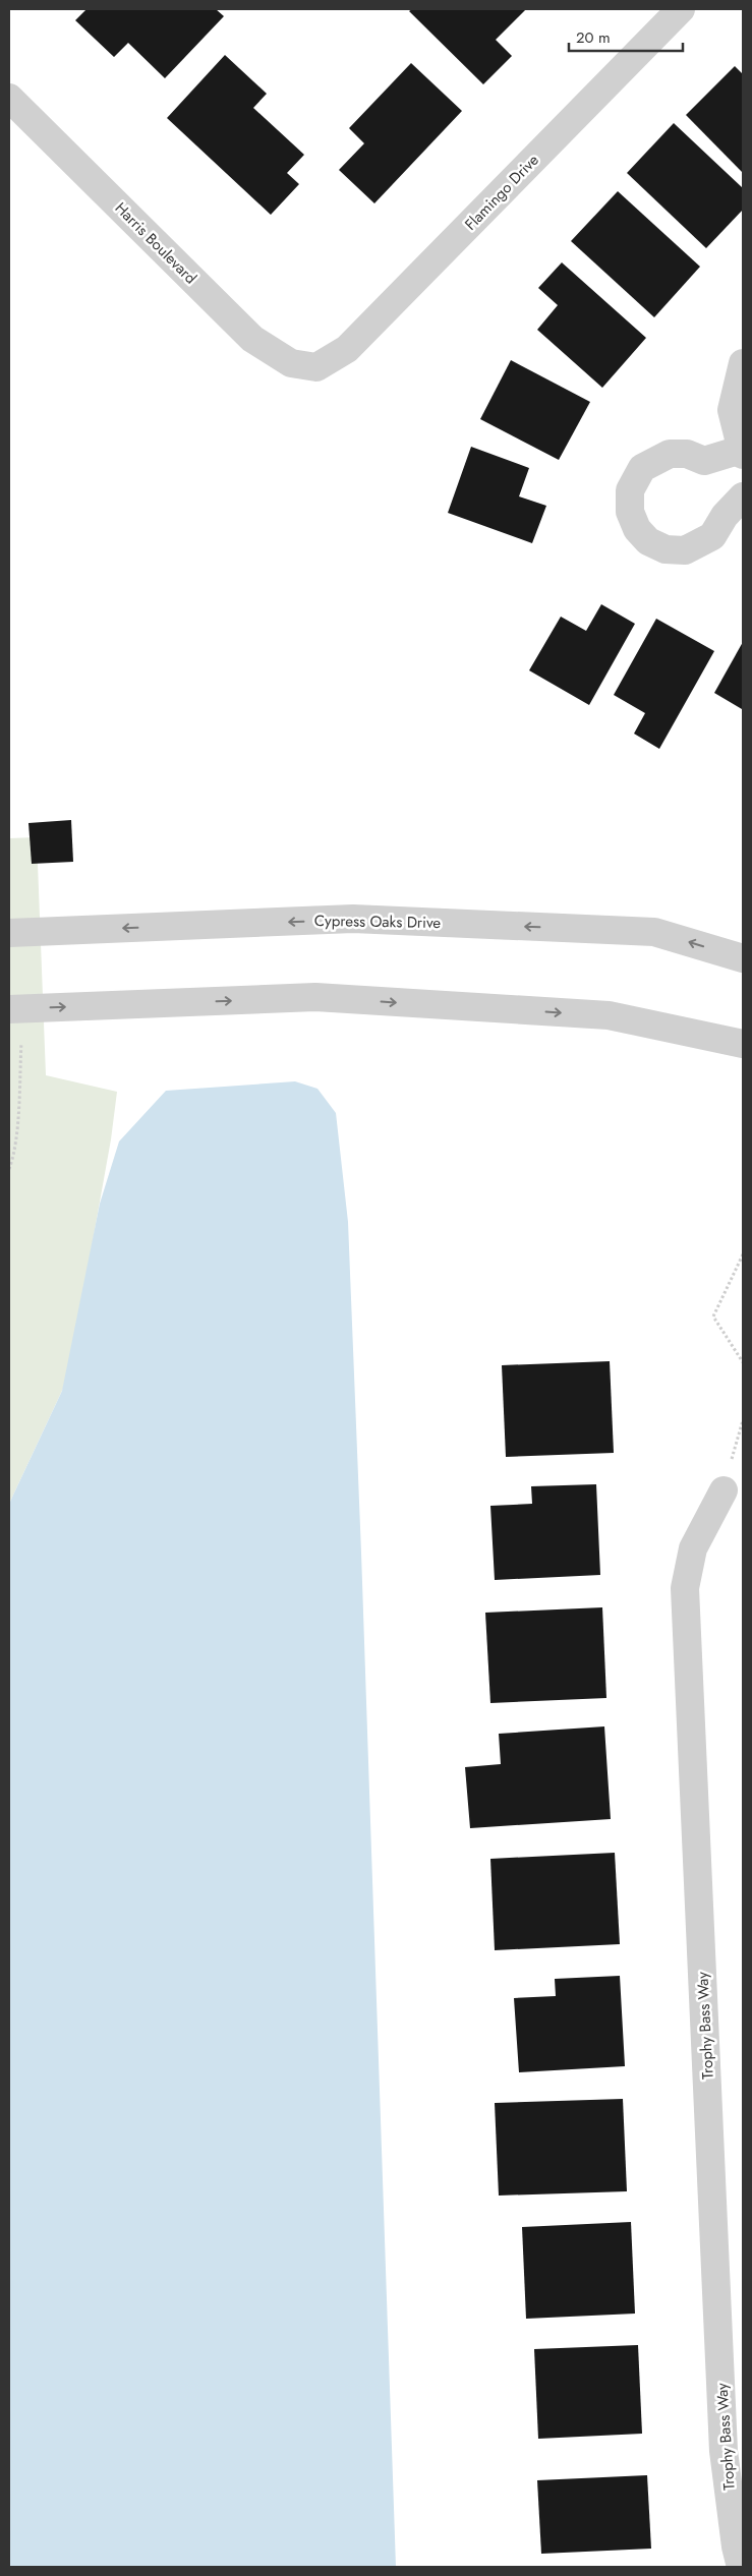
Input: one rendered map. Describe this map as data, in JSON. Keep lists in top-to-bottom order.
{
  "streets": {
    "street": [
      "Flamingo Drive",
      "Harris Boulevard",
      "Cypress Oaks Drive",
      "Trophy Bass Way"
    ]
  },
  "crossings": [
    ["Flamingo Drive", "Harris Boulevard"]
  ],
  "scale_bar": "20 m"
}
